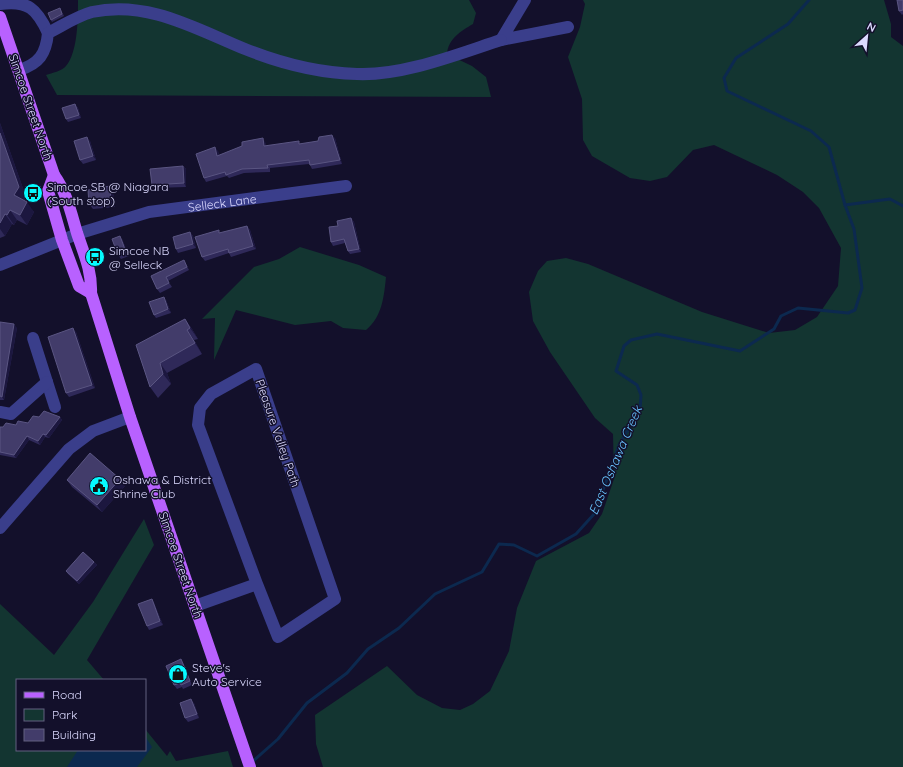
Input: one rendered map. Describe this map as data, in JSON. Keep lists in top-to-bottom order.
{
  "streets": {
    "main road": ["Simcoe Street North"],
    "street": ["Selleck Lane", "Pleasure Valley Path"]
  },
  "crossings": [
    ["Simcoe Street North", "Selleck Lane"]
  ],
  "water": ["East Oshawa Creek"],
  "places": {
    "bus stop": ["Simcoe SB @ Niagara (South stop)", "Simcoe NB @ Selleck"],
    "public building": ["Oshawa & District Shrine Club"],
    "shop": ["Steve's Auto Service"]
  },
  "legend": ["Road", "Park", "Building"],
  "north": "top right"
}
